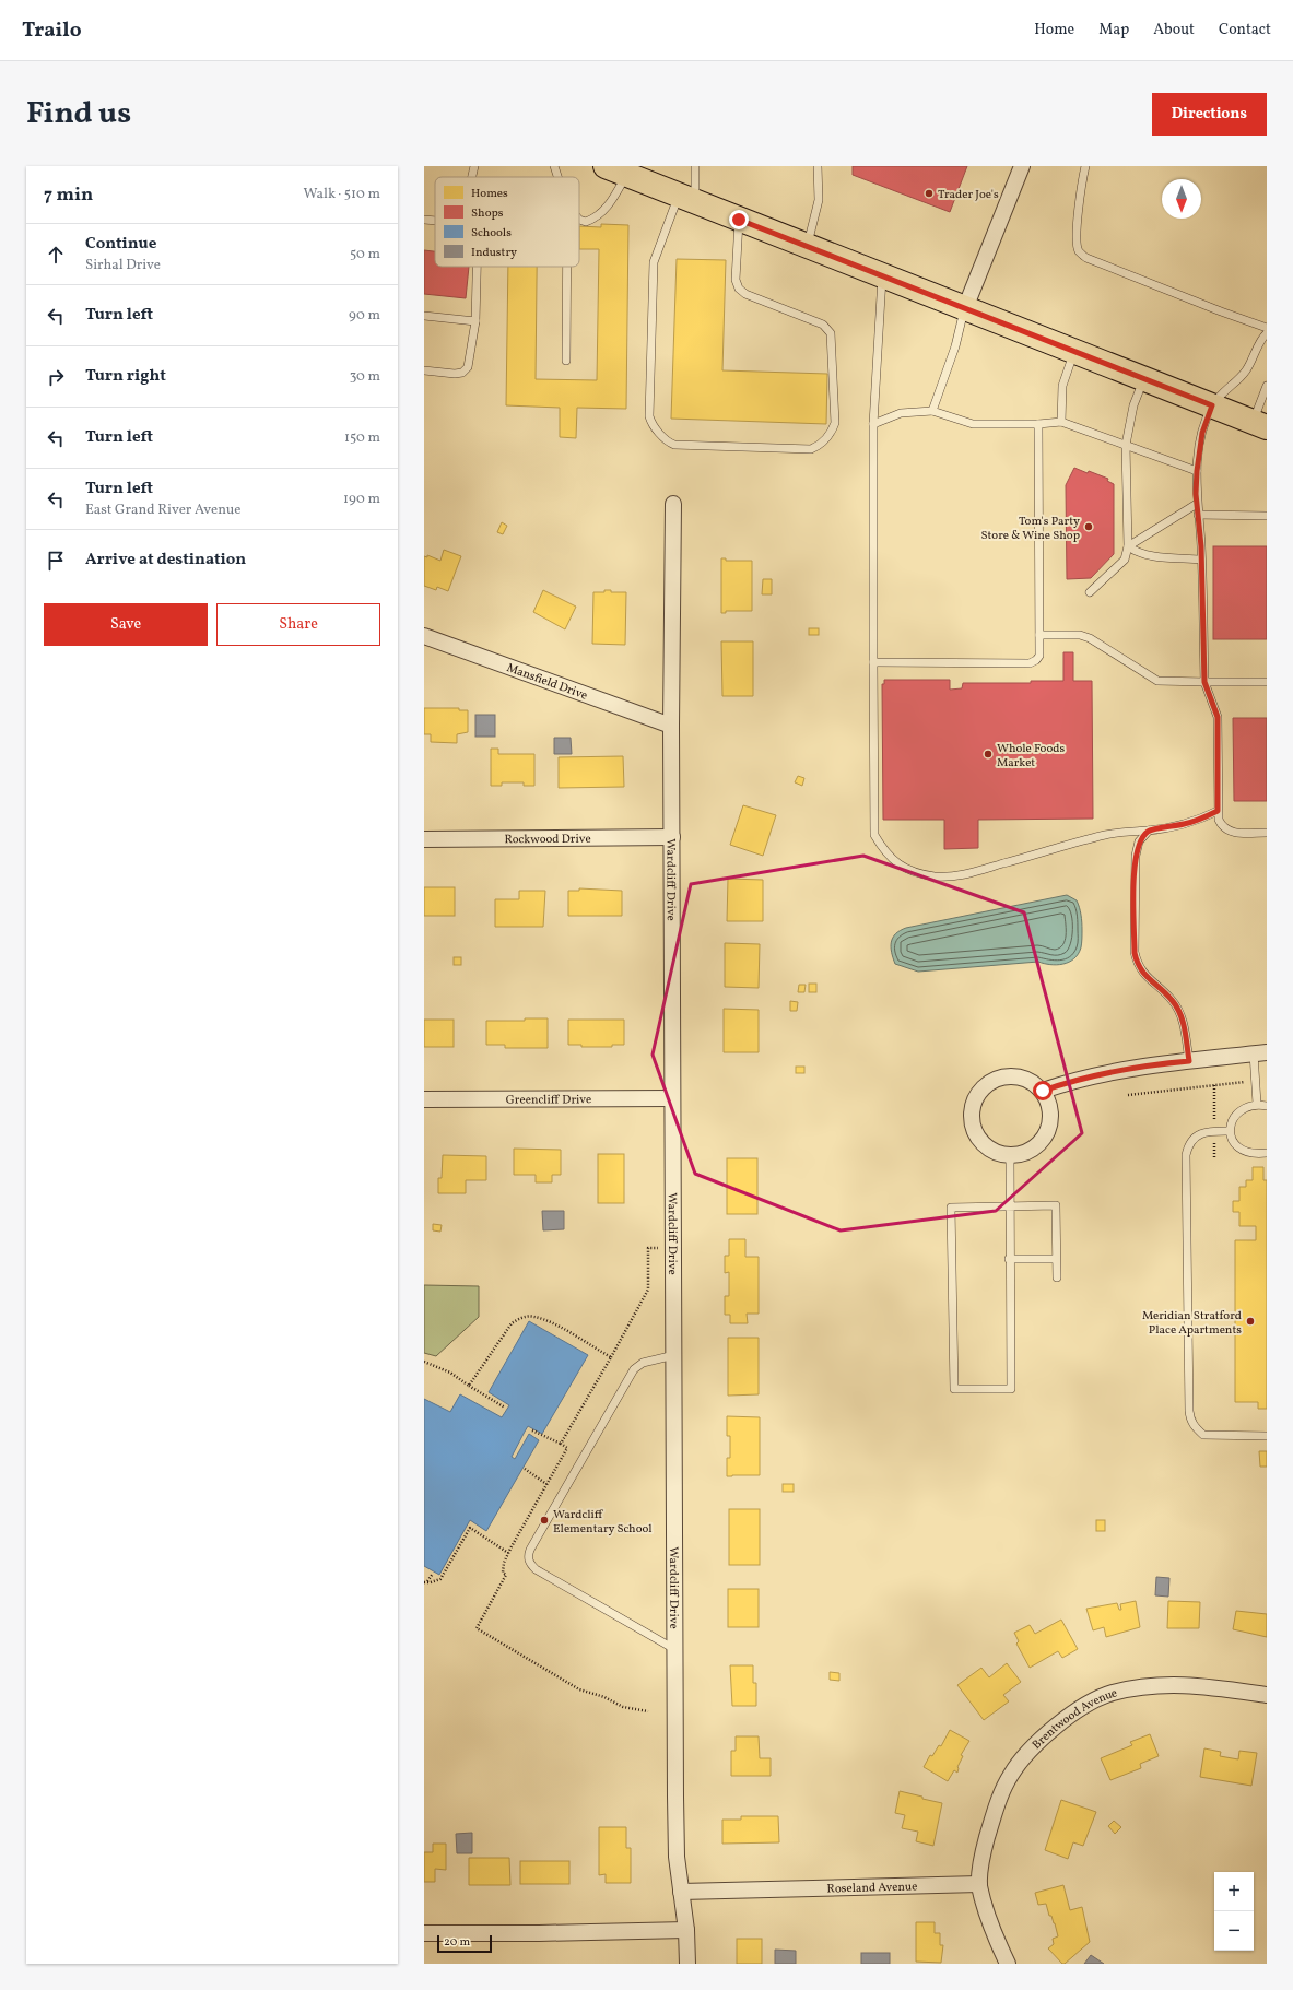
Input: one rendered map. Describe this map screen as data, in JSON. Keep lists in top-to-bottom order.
{
  "streets": {
    "street": [
      "Mansfield Drive",
      "Rockwood Drive",
      "Wardcliff Drive",
      "Greencliff Drive",
      "Brentwood Avenue",
      "Roseland Avenue"
    ]
  },
  "crossings": [
    ["Mansfield Drive", "Wardcliff Drive"],
    ["Rockwood Drive", "Wardcliff Drive"],
    ["Wardcliff Drive", "Greencliff Drive"],
    ["Wardcliff Drive", "Roseland Avenue"],
    ["Brentwood Avenue", "Roseland Avenue"]
  ],
  "places": [
    "Trader Joe's",
    "Tom's Party Store & Wine Shop",
    "Whole Foods Market",
    "Meridian Stratford Place Apartments",
    "Wardcliff Elementary School"
  ],
  "legend": [
    "Homes",
    "Shops",
    "Schools",
    "Industry"
  ],
  "scale_bar": "20 m",
  "north": "bottom",
  "page": {
    "header": "Trailo",
    "nav": [
      "Home",
      "Map",
      "About",
      "Contact"
    ],
    "title": "Find us",
    "buttons": [
      "Directions",
      ["Save", "Share"]
    ],
    "heading": ["7 min", "Walk · 510 m"],
    "list": [
      ["Continue", "Sirhal Drive", "50 m"],
      ["Turn left", "90 m"],
      ["Turn right", "30 m"],
      ["Turn left", "150 m"],
      ["Turn left", "East Grand River Avenue", "190 m"],
      "Arrive at destination"
    ],
    "map_buttons": ["+", "−"],
    "scale": "20 m"
  }
}
